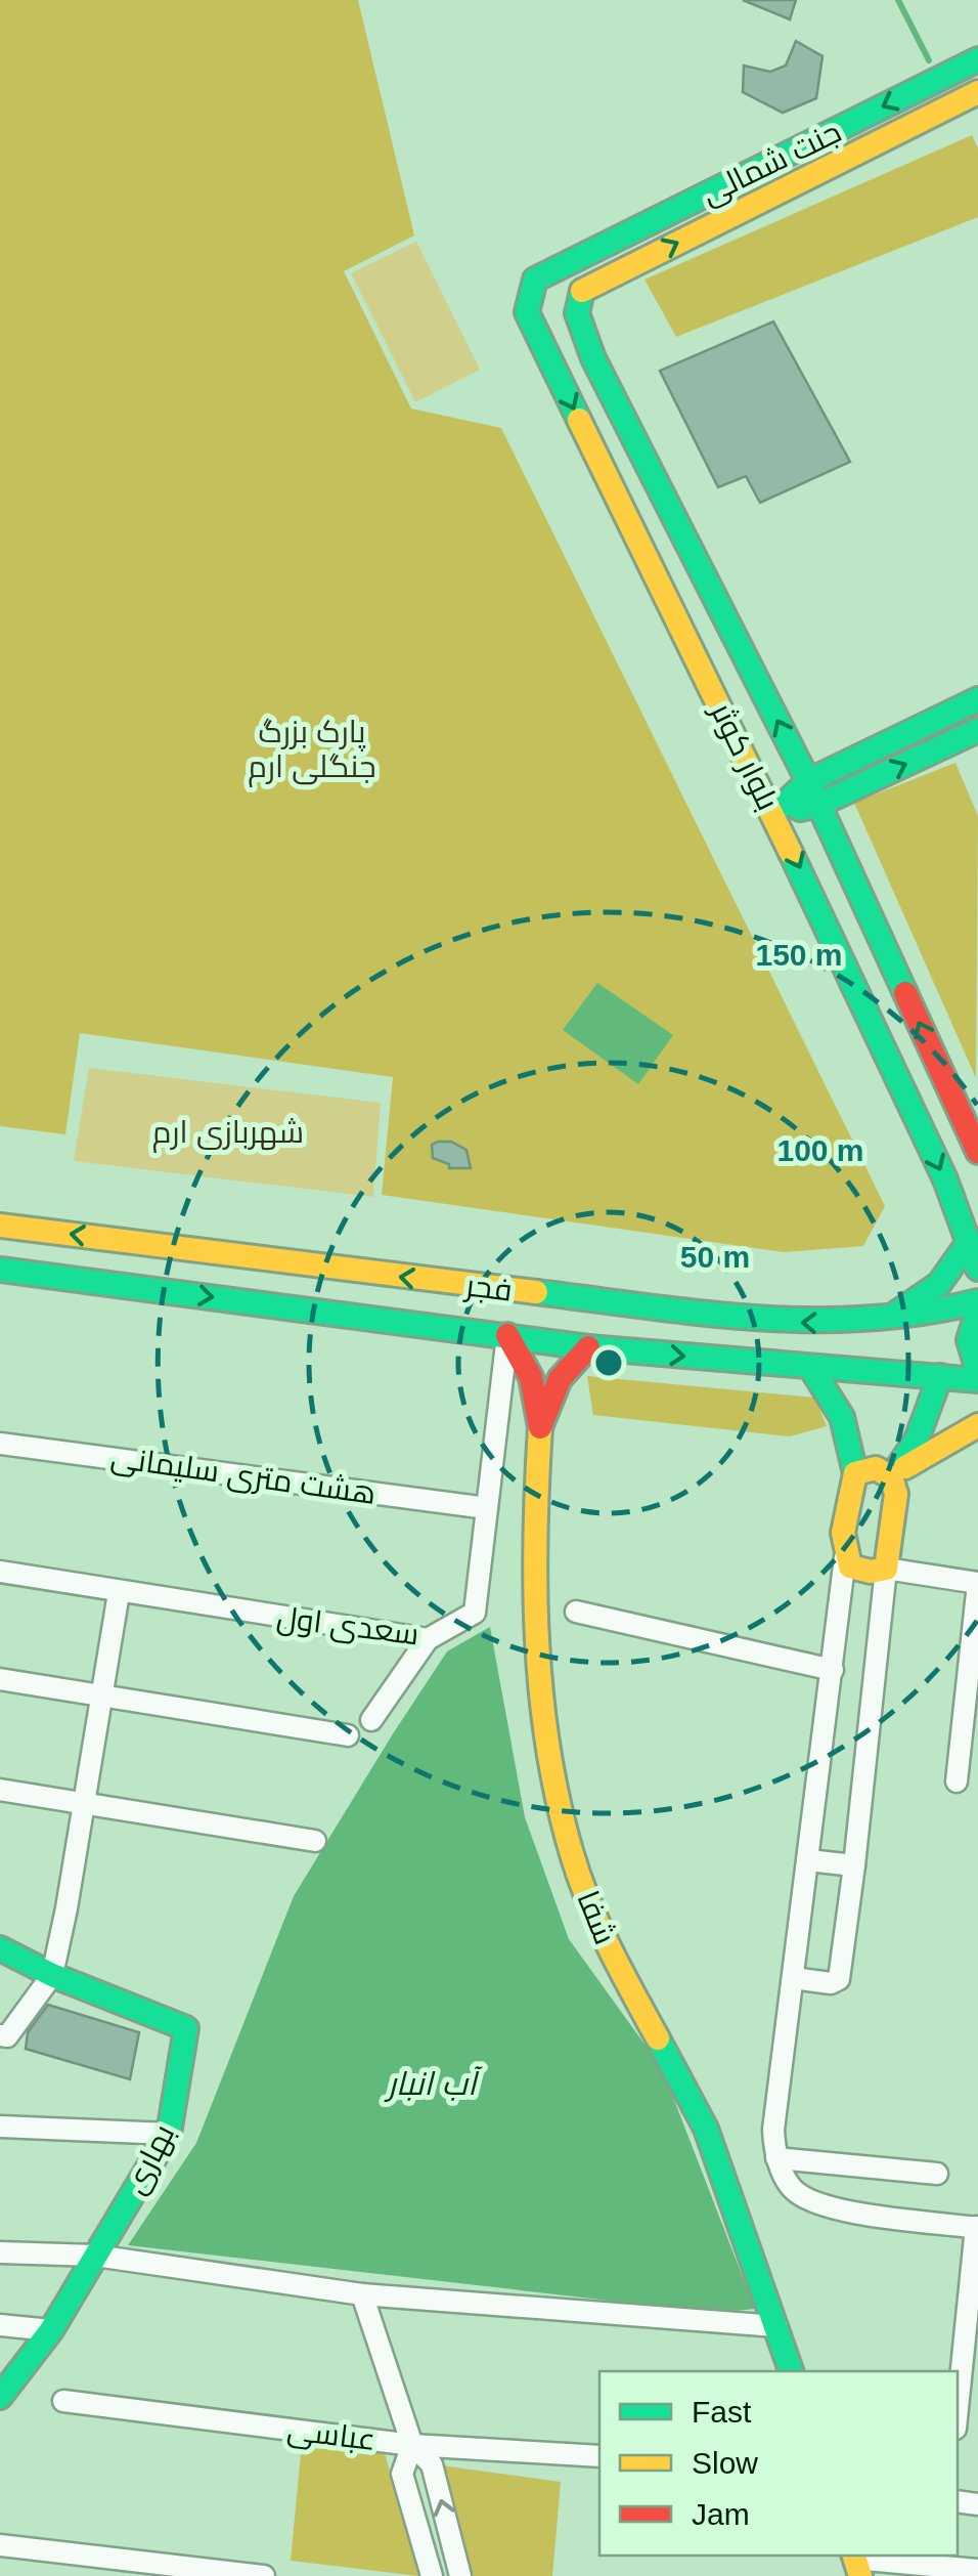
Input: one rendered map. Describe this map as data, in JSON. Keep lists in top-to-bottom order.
{
  "streets": {
    "main road": [
      "جنت شمالی",
      "بلوار کوثر",
      "فجر",
      "شفا",
      "بهاری"
    ],
    "street": ["هشت متری سلیمانی", "سعدی اول", "عباسی"]
  },
  "crossings": [
    ["جنت شمالی", "بلوار کوثر"],
    ["فجر", "سعدی اول"],
    ["هشت متری سلیمانی", "سعدی اول"]
  ],
  "water": ["آب انبار"],
  "parks": ["پارک بزرگ جنگلی ارم", "شهربازی ارم"],
  "legend": ["Fast", "Slow", "Jam"],
  "rings": ["150 m", "100 m", "50 m"]
}
